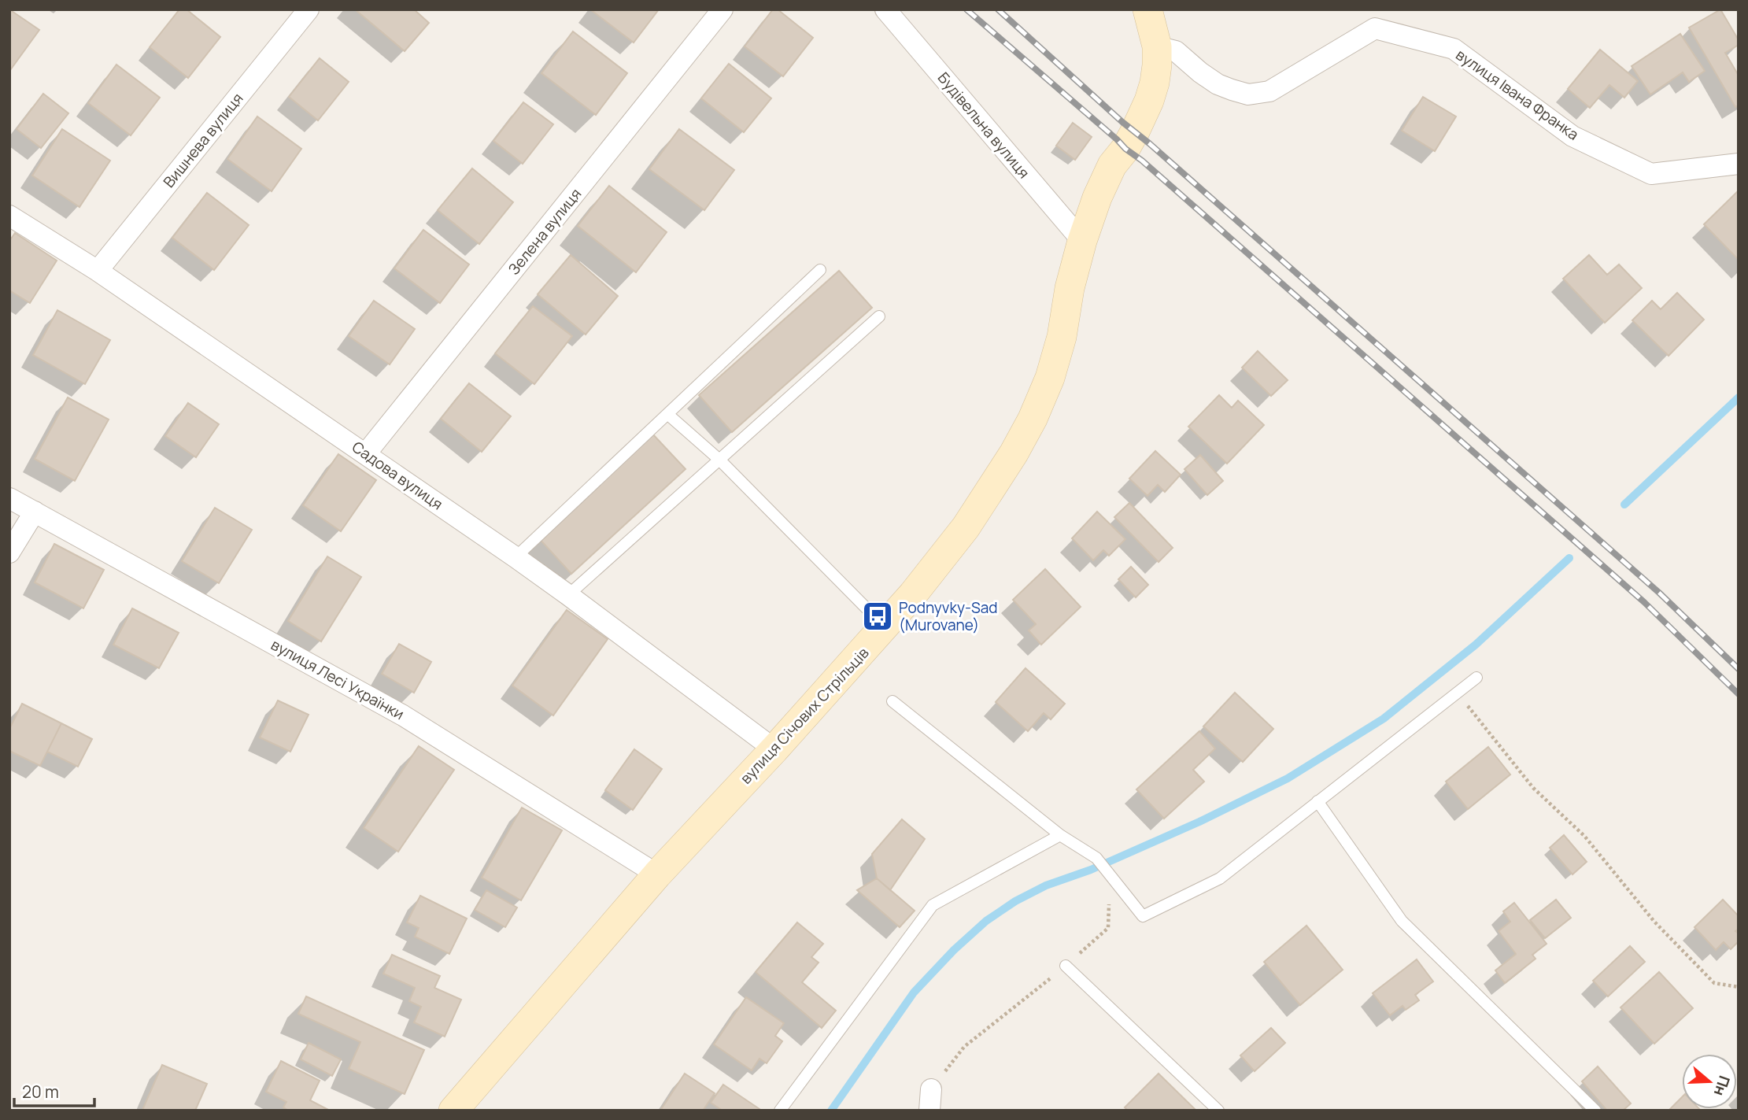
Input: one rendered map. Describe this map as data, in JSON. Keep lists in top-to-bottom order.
{
  "streets": {
    "street": [
      "вулиця Івана Франка",
      "Будівельна вулиця",
      "Вишнева вулиця",
      "Зелена вулиця",
      "Садова вулиця",
      "вулиця Лесі Українки",
      "вулиця Січових Стрільців"
    ]
  },
  "crossings": [
    ["вулиця Івана Франка", "вулиця Січових Стрільців"],
    ["Будівельна вулиця", "вулиця Січових Стрільців"],
    ["Вишнева вулиця", "Садова вулиця"],
    ["Зелена вулиця", "Садова вулиця"],
    ["Садова вулиця", "вулиця Січових Стрільців"],
    ["вулиця Лесі Українки", "вулиця Січових Стрільців"]
  ],
  "places": {
    "bus stop": ["Podnyvky-Sad (Murovane)"]
  },
  "scale_bar": "20 m",
  "north": "right"
}
